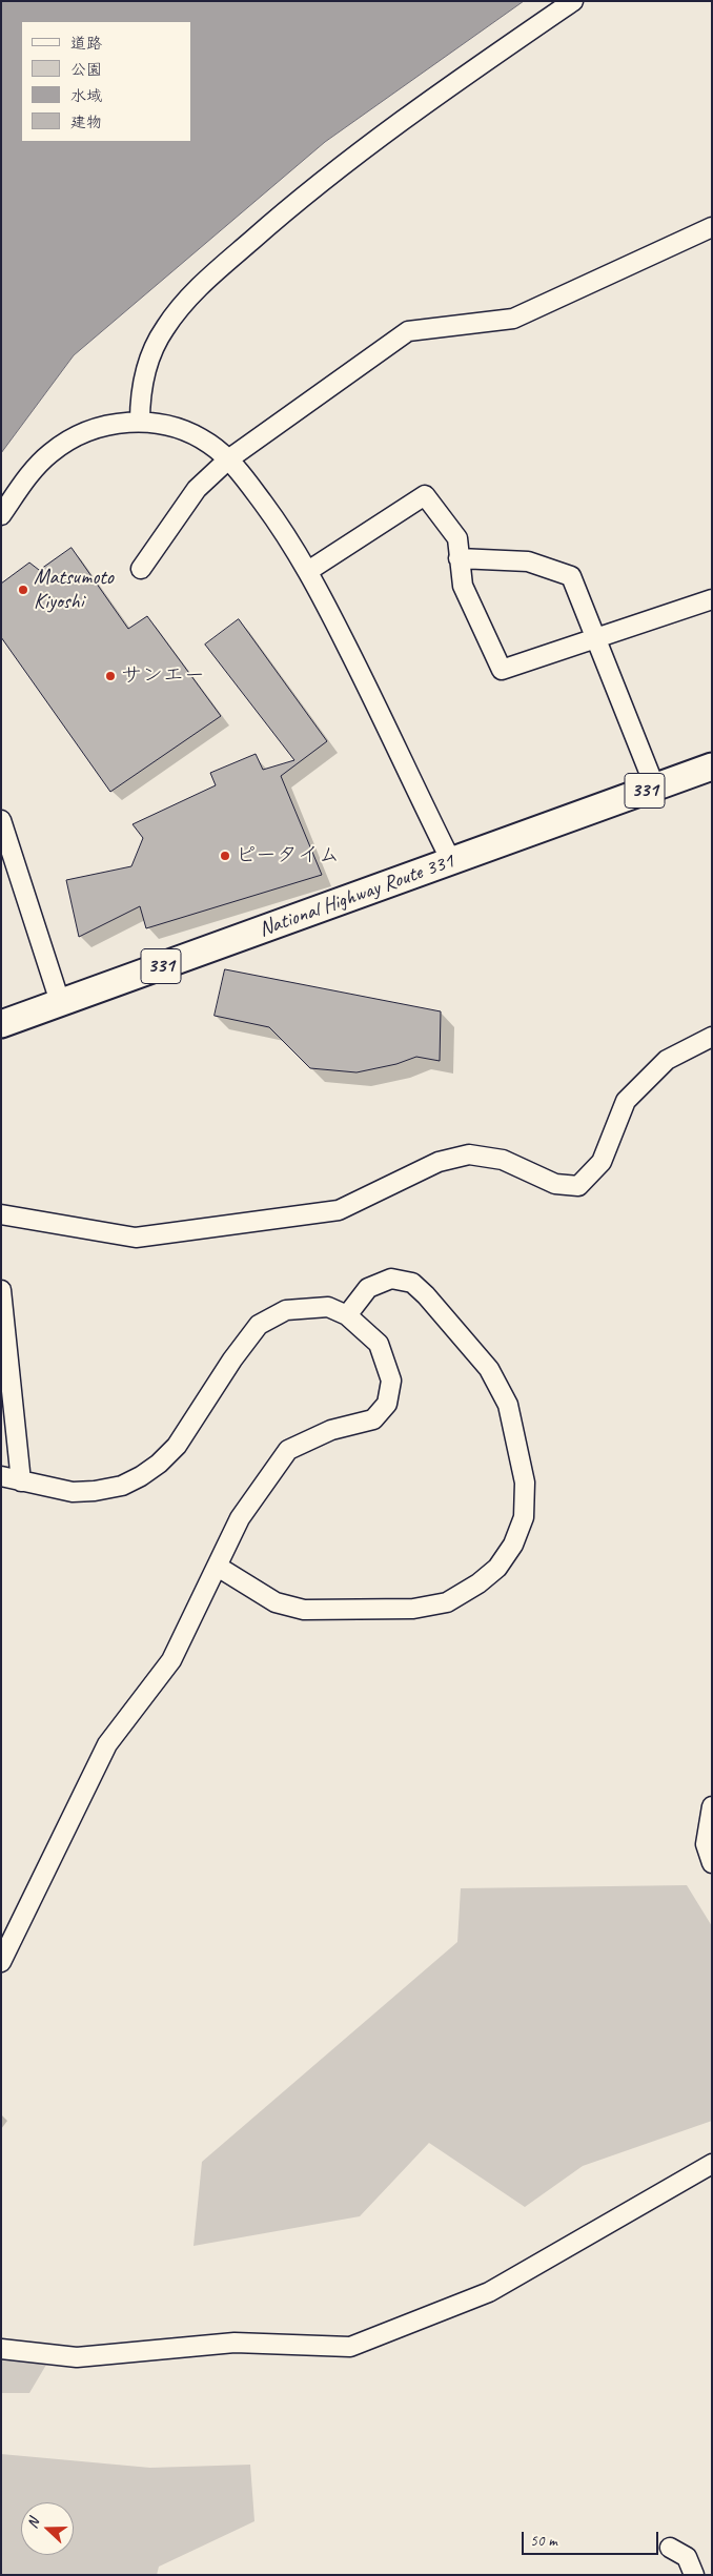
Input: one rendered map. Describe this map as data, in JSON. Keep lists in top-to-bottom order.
{
  "streets": {
    "highway": ["331", "National Highway Route 331"]
  },
  "places": ["Matsumoto Kiyoshi", "サンエー", "ピータイム"],
  "legend": [
    "道路",
    "公園",
    "水域",
    "建物"
  ],
  "scale_bar": "50 m",
  "north": "left"
}
